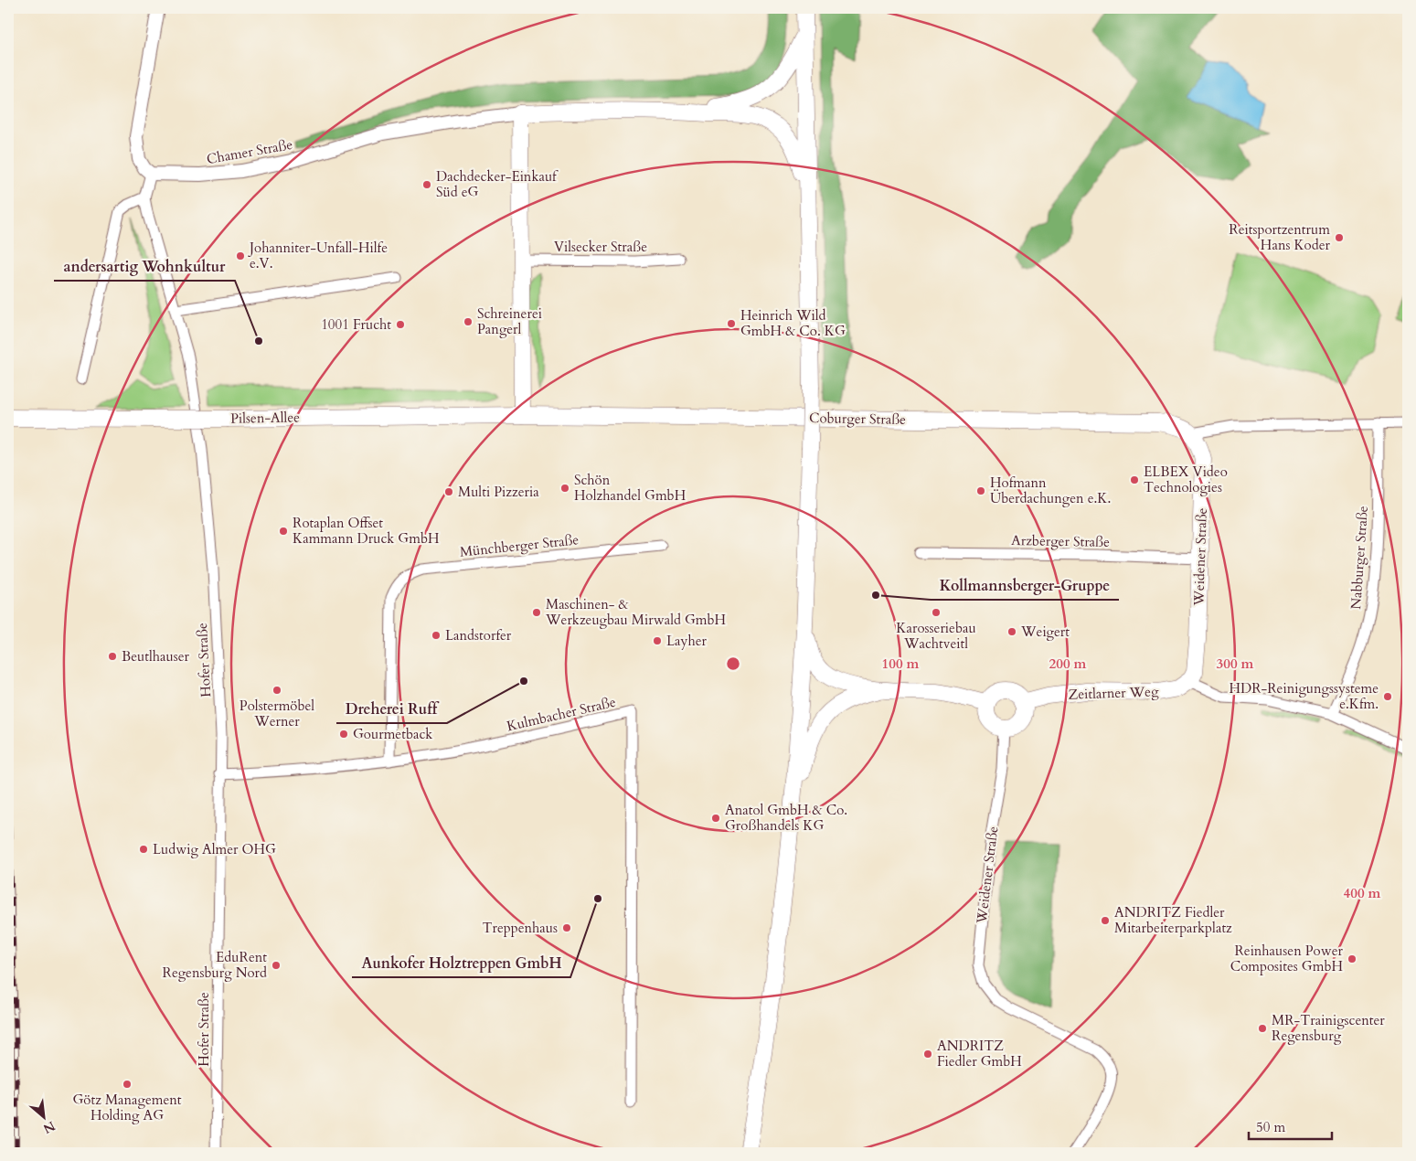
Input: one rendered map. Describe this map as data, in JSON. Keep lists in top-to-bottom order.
{
  "streets": {
    "main road": [
      "Pilsen-Allee",
      "Coburger Straße",
      "Weidener Straße",
      "Zeitlarner Weg"
    ],
    "street": [
      "Chamer Straße",
      "Vilsecker Straße",
      "Arzberger Straße",
      "Münchberger Straße",
      "Nabburger Straße",
      "Hofer Straße",
      "Kulmbacher Straße"
    ]
  },
  "crossings": [
    ["Chamer Straße", "Hofer Straße"],
    ["Pilsen-Allee", "Coburger Straße"],
    ["Coburger Straße", "Weidener Straße"],
    ["Arzberger Straße", "Weidener Straße"],
    ["Münchberger Straße", "Kulmbacher Straße"],
    ["Weidener Straße", "Zeitlarner Weg"],
    ["Hofer Straße", "Kulmbacher Straße"]
  ],
  "places": [
    "Dachdecker-Einkauf Süd eG",
    "Reitsportzentrum Hans Koder",
    "Johanniter-Unfall-Hilfe e.V.",
    "Schreinerei Pangerl",
    "Heinrich Wild GmbH & Co. KG",
    "1001 Frucht",
    "andersartig Wohnkultur",
    "ELBEX Video Technologies",
    "Schön Holzhandel GmbH",
    "Hofmann Überdachungen e.K.",
    "Multi Pizzeria",
    "Rotaplan Offset Kammann Druck GmbH",
    "Kollmannsberger-Gruppe",
    "Maschinen- & Werkzeugbau Mirwald GmbH",
    "Karosseriebau Wachtveitl",
    "Weigert",
    "Landstorfer",
    "Layher",
    "Beutlhauser",
    "Dreherei Ruff",
    "Polstermöbel Werner",
    "HDR-Reinigungssysteme e.Kfm.",
    "Gourmetback",
    "Anatol GmbH & Co. Großhandels KG",
    "Ludwig Almer OHG",
    "Aunkofer Holztreppen GmbH",
    "ANDRITZ Fiedler Mitarbeiterparkplatz",
    "Treppenhaus",
    "Reinhausen Power Composites GmbH",
    "EduRent Regensburg Nord",
    "MR-Trainigscenter Regensburg",
    "ANDRITZ Fiedler GmbH",
    "Götz Management Holding AG"
  ],
  "scale_bar": "50 m",
  "north": "bottom right",
  "rings": [
    "100 m",
    "200 m",
    "300 m",
    "400 m"
  ]
}
